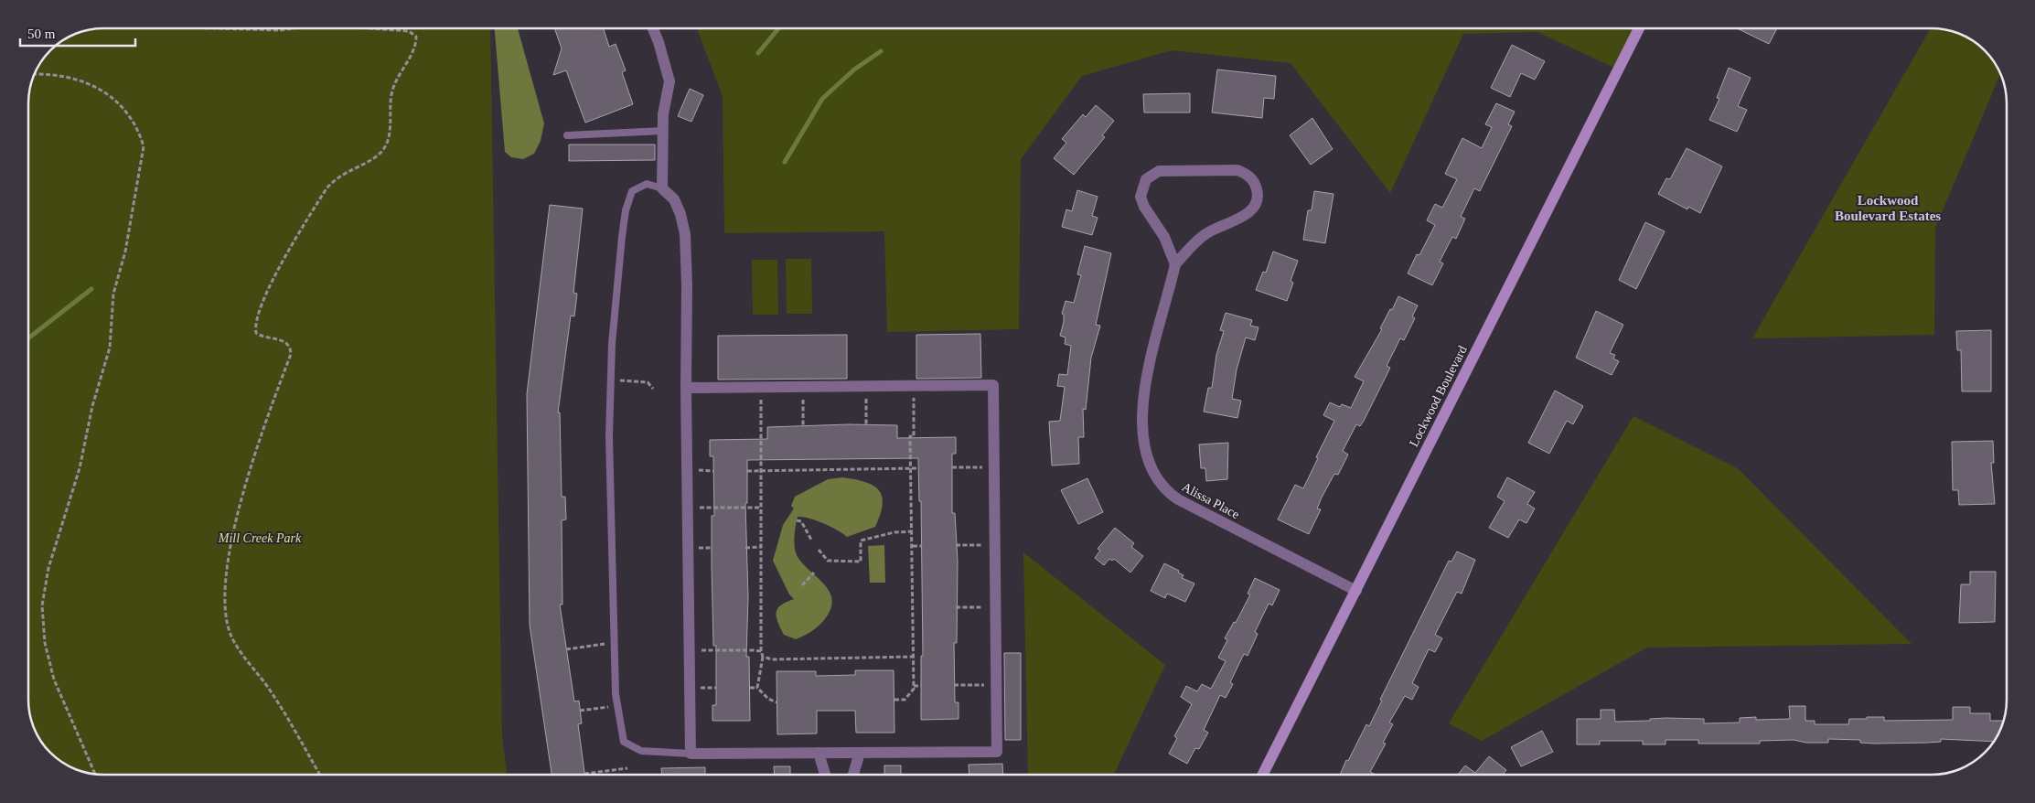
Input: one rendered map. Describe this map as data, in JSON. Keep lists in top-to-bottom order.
{
  "streets": {
    "main road": ["Lockwood Boulevard"],
    "street": ["Alissa Place"]
  },
  "crossings": [
    ["Lockwood Boulevard", "Alissa Place"]
  ],
  "districts": ["Lockwood Boulevard Estates"],
  "parks": ["Mill Creek Park"],
  "scale_bar": "50 m"
}
